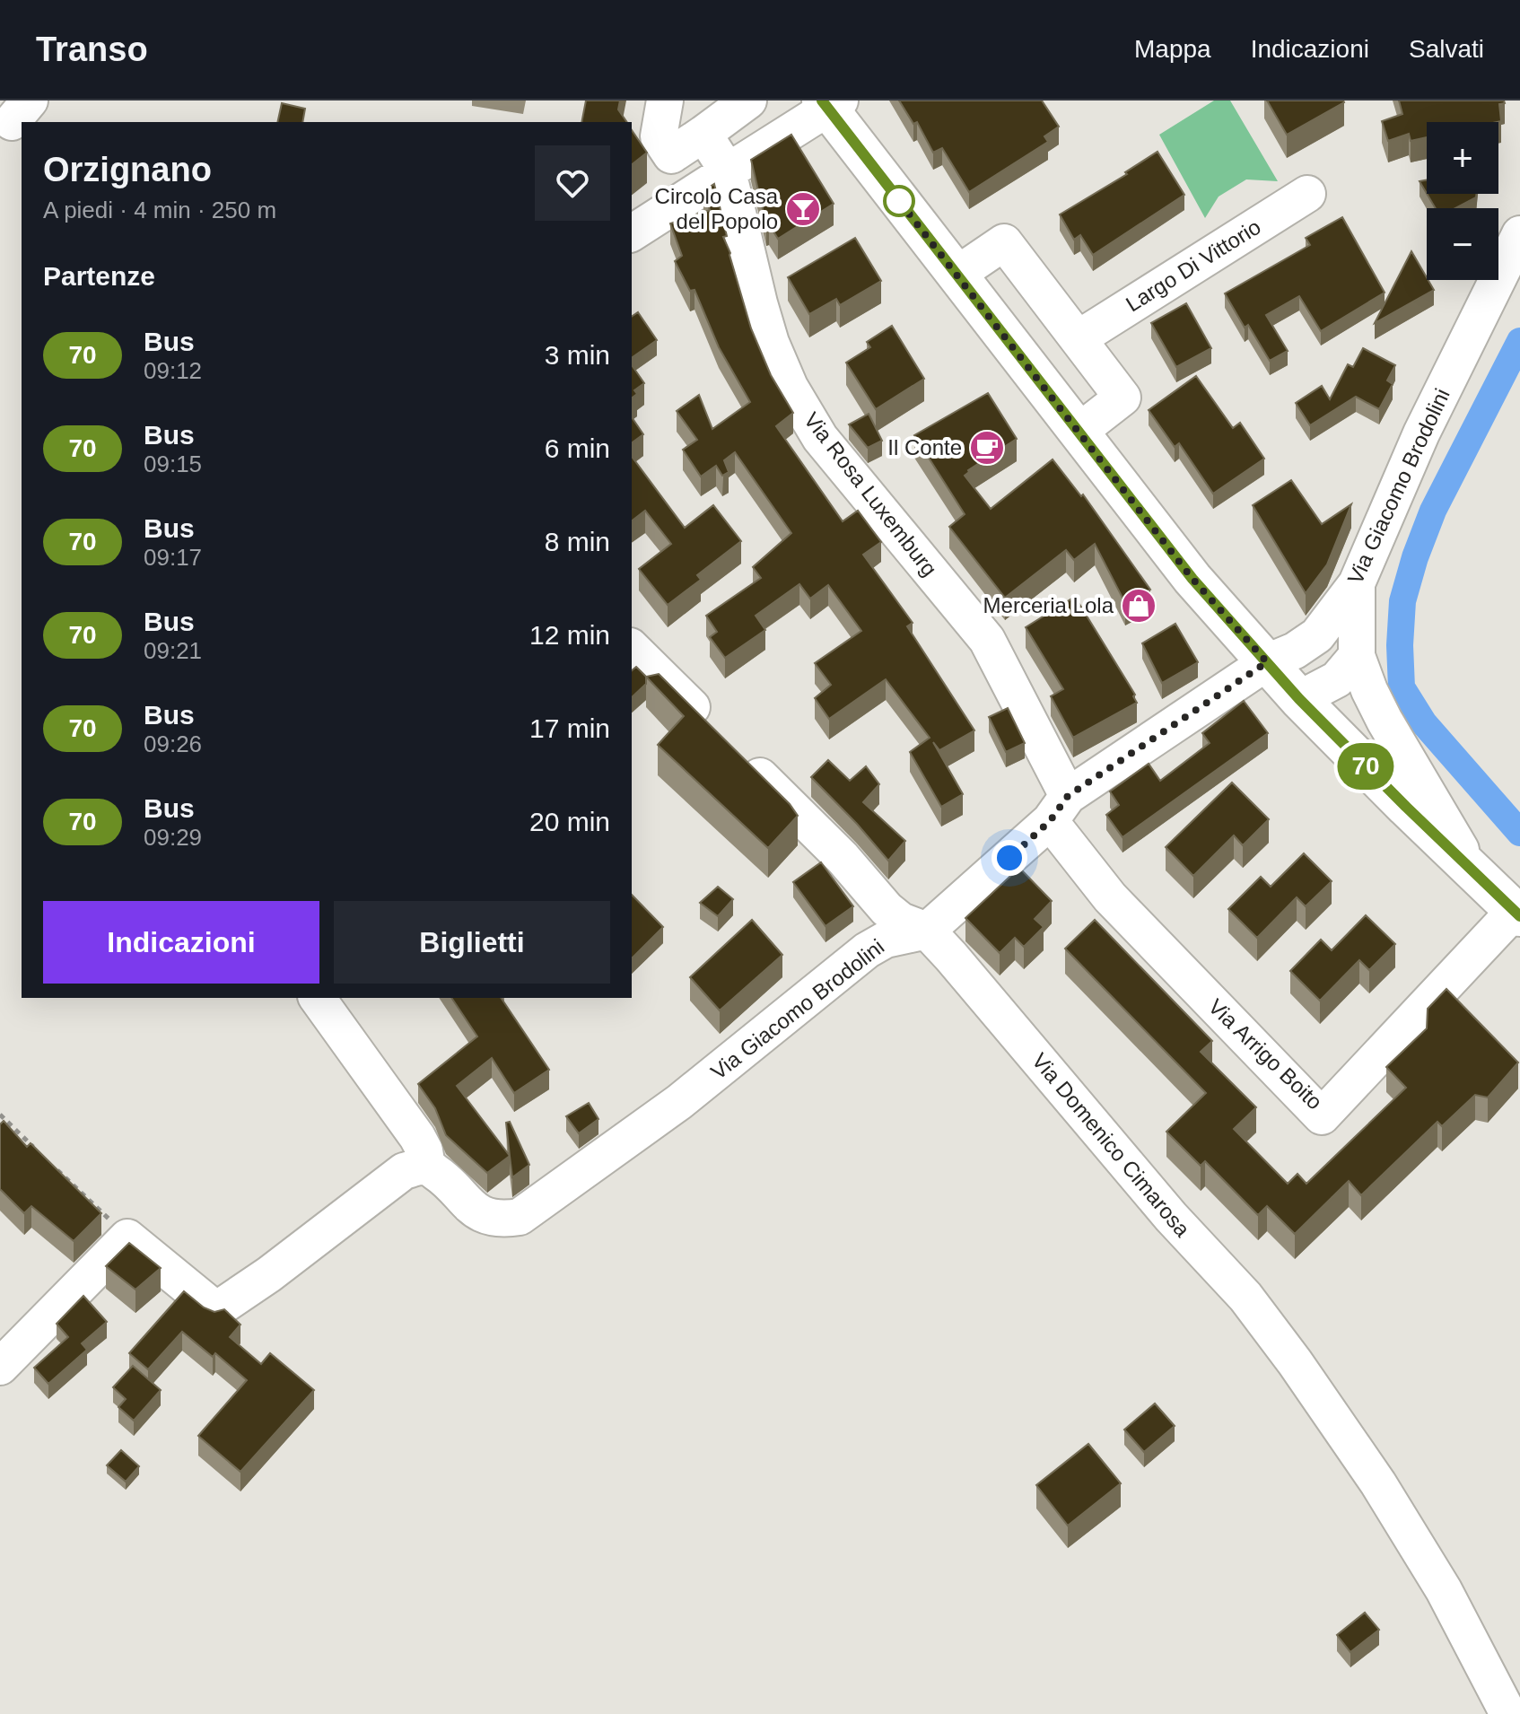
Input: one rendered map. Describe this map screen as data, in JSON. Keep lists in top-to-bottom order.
{
  "streets": {
    "street": [
      "Largo Di Vittorio",
      "Via Giacomo Brodolini",
      "Via Rosa Luxemburg",
      "Via Arrigo Boito",
      "Via Domenico Cimarosa"
    ]
  },
  "crossings": [
    ["Via Giacomo Brodolini", "Via Rosa Luxemburg"],
    ["Via Giacomo Brodolini", "Via Arrigo Boito"],
    ["Via Giacomo Brodolini", "Via Domenico Cimarosa"],
    ["Via Rosa Luxemburg", "Via Arrigo Boito"]
  ],
  "places": {
    "bar": ["Circolo Casa del Popolo"],
    "cafe": ["Il Conte"],
    "shop": ["Merceria Lola"]
  },
  "lines": ["bus line 70"],
  "page": {
    "header": "Transo",
    "nav": ["Mappa", "Indicazioni", "Salvati"],
    "on_map": "70",
    "map_buttons": ["+", "−"],
    "heading": [
      ["Orzignano", "A piedi · 4 min · 250 m"],
      "Partenze"
    ],
    "list": [
      {
        "mark": "70",
        "name": "Bus",
        "note": "09:12",
        "value": "3 min"
      },
      {
        "mark": "70",
        "name": "Bus",
        "note": "09:15",
        "value": "6 min"
      },
      {
        "mark": "70",
        "name": "Bus",
        "note": "09:17",
        "value": "8 min"
      },
      {
        "mark": "70",
        "name": "Bus",
        "note": "09:21",
        "value": "12 min"
      },
      {
        "mark": "70",
        "name": "Bus",
        "note": "09:26",
        "value": "17 min"
      },
      {
        "mark": "70",
        "name": "Bus",
        "note": "09:29",
        "value": "20 min"
      }
    ],
    "buttons": ["Indicazioni", "Biglietti"]
  }
}
